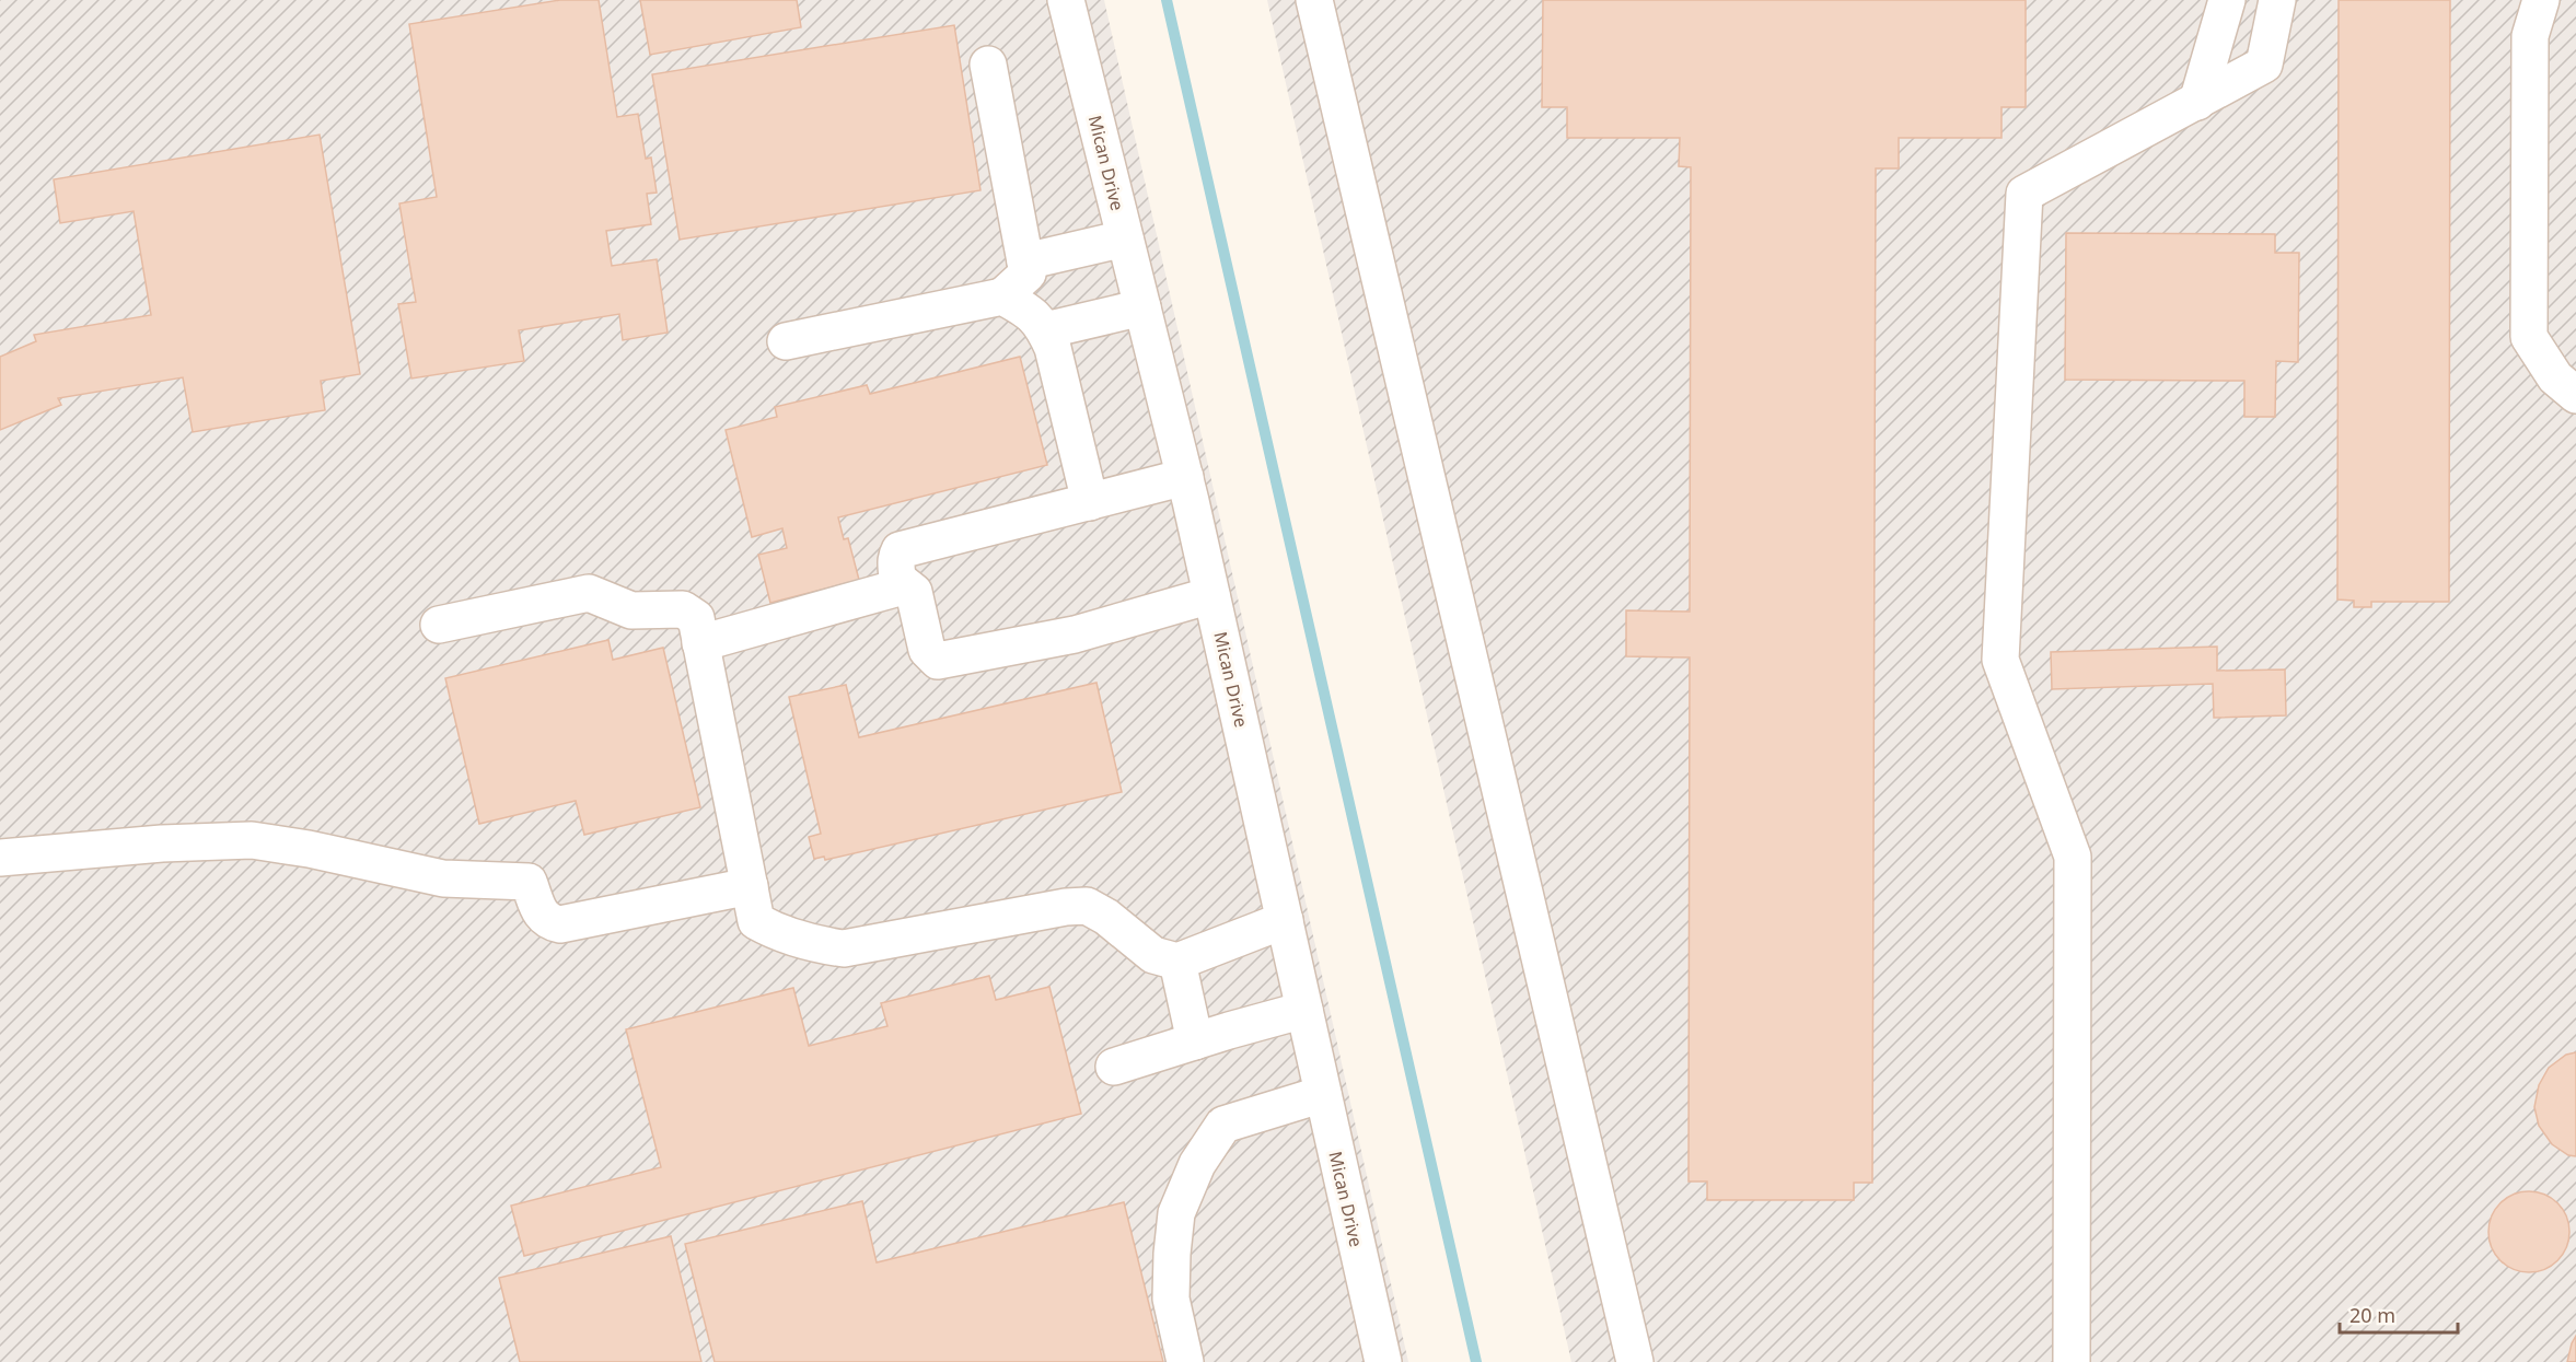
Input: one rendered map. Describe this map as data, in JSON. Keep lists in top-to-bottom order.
{
  "streets": {
    "street": ["Mican Drive"]
  },
  "scale_bar": "20 m"
}
